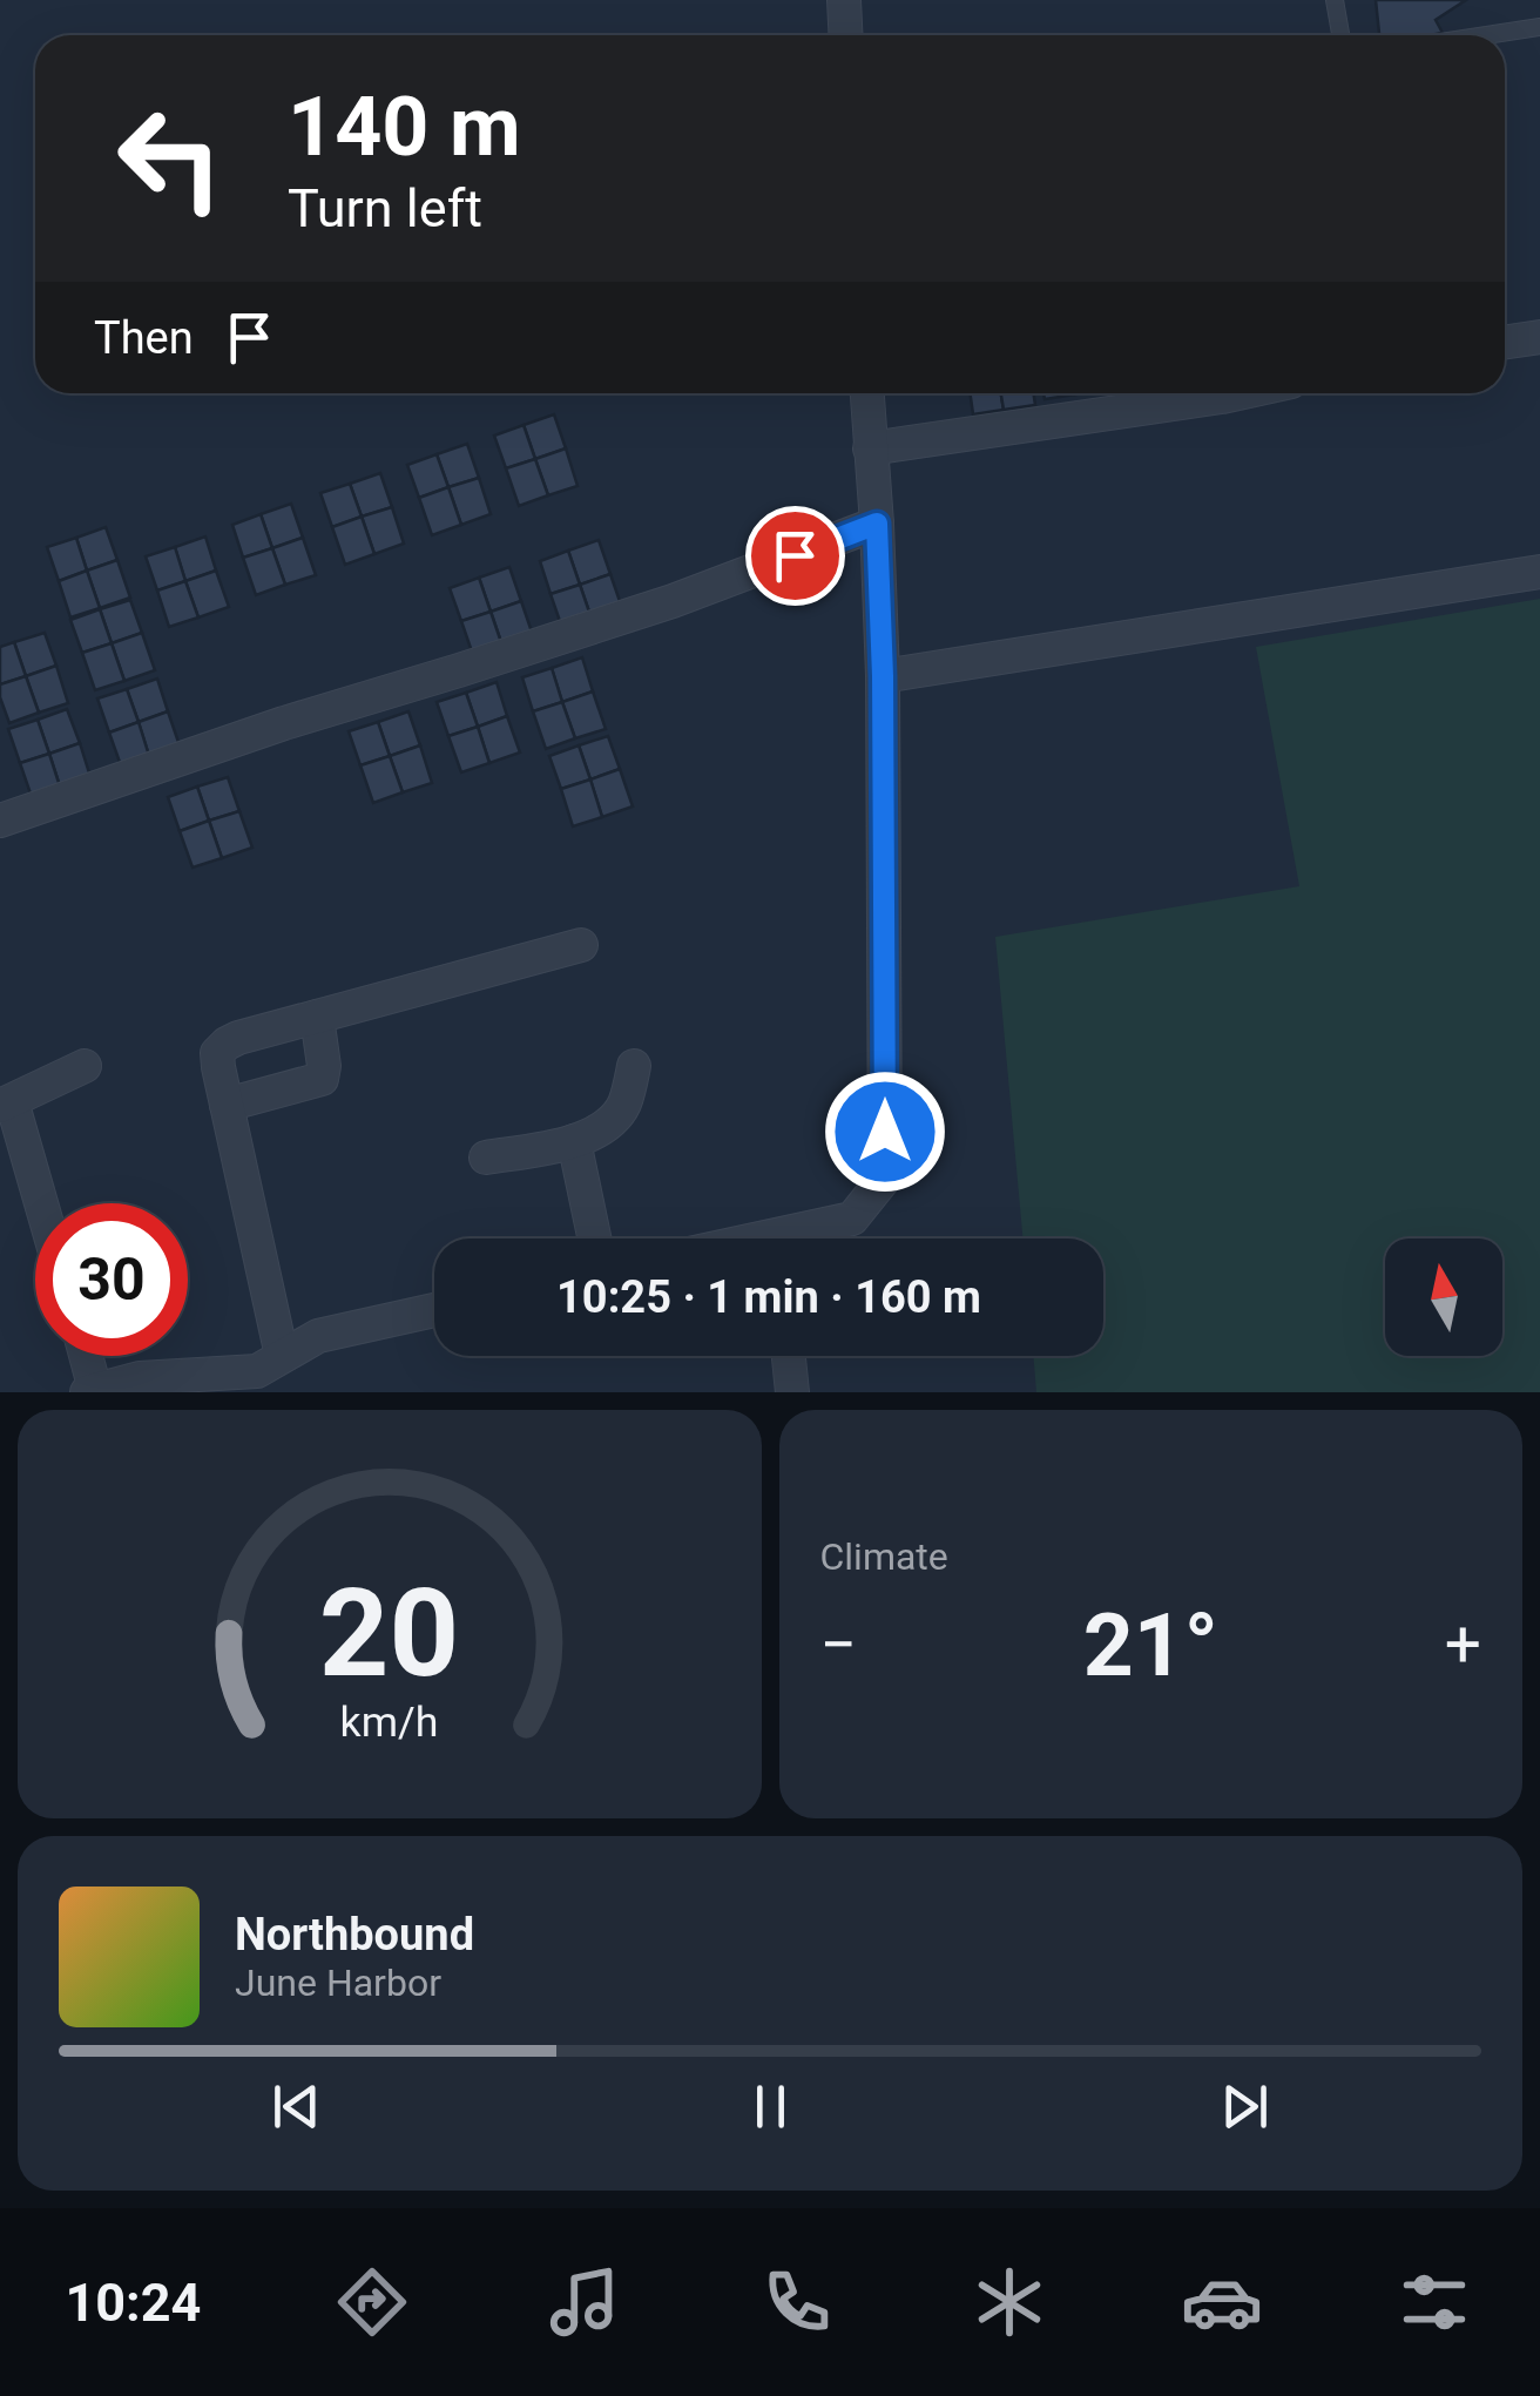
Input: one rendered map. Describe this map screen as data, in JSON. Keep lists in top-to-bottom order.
{
  "north": "top",
  "page": {
    "turn": ["140 m", "Turn left"],
    "then": "Then",
    "limit": "30",
    "trip": "10:25 · 1 min · 160 m",
    "tile": "Climate",
    "heat": ["−", "21°", "+"],
    "song": ["Northbound", "June Harbor"],
    "tabs": "10:24",
    "gauge": ["20", "km/h"]
  }
}
